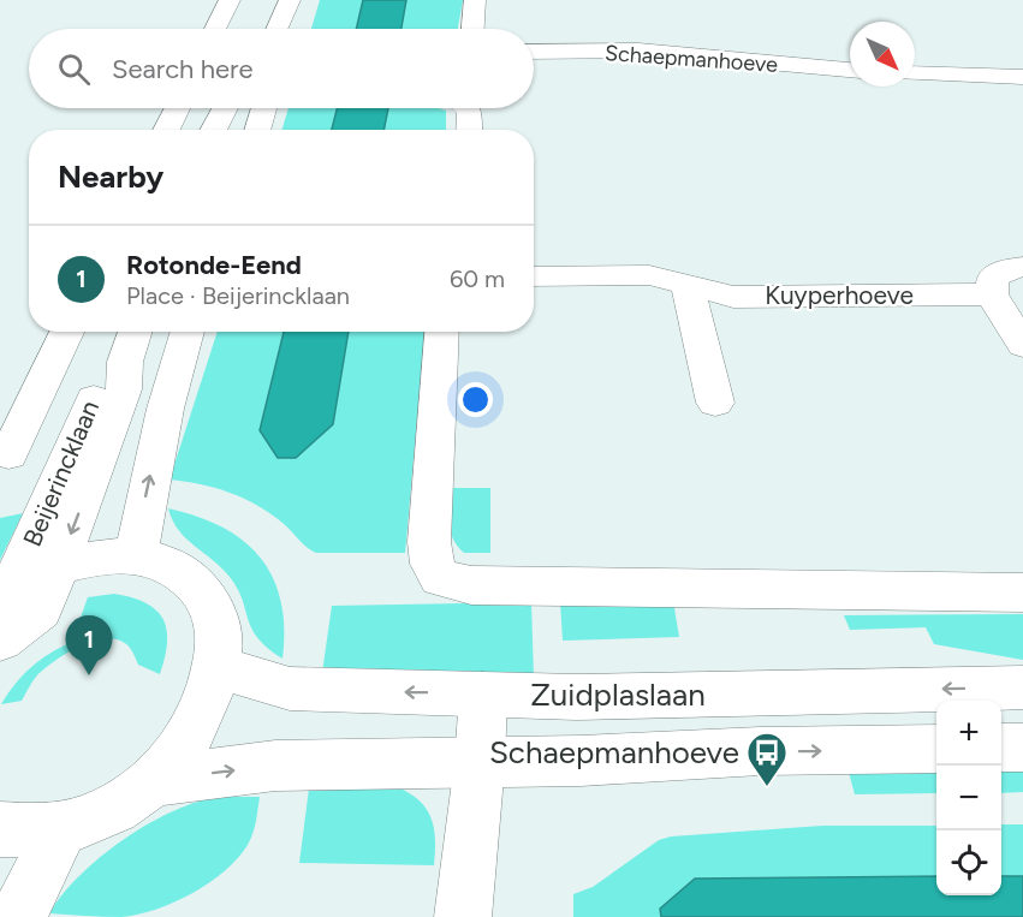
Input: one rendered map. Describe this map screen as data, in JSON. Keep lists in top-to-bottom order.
{
  "streets": {
    "street": [
      "Schaepmanhoeve",
      "Kuyperhoeve",
      "Beijerincklaan",
      "Zuidplaslaan"
    ]
  },
  "places": {
    "bus stop": ["Schaepmanhoeve"]
  },
  "north": "bottom right",
  "page": {
    "search": "Search here",
    "heading": "Nearby",
    "list": [
      {
        "mark": "1",
        "name": "Rotonde-Eend",
        "note": "Place · Beijerincklaan",
        "value": "60 m"
      }
    ],
    "pins": "1",
    "map_buttons": ["+", "−"]
  }
}
